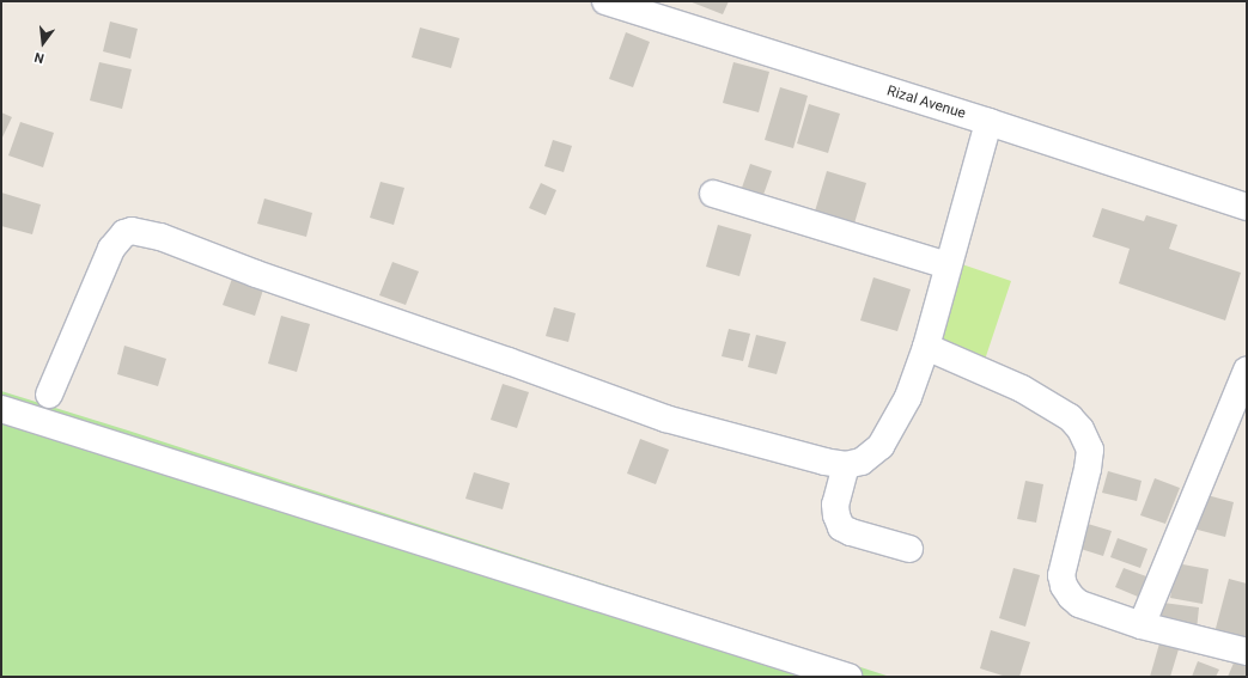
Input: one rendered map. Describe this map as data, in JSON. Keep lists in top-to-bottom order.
{
  "streets": {
    "street": ["Rizal Avenue"]
  },
  "north": "bottom"
}
